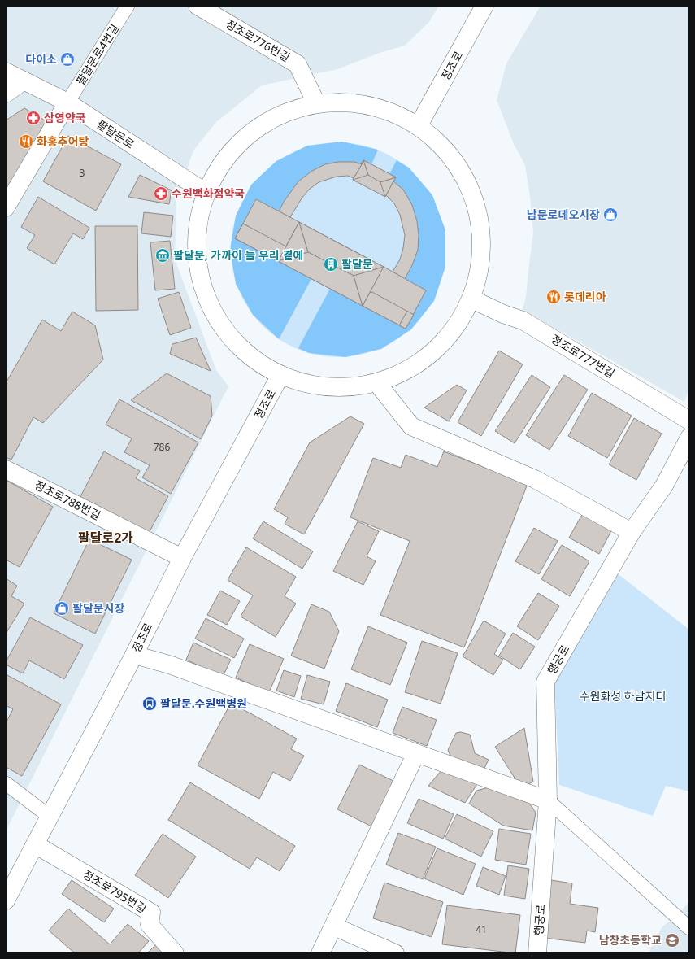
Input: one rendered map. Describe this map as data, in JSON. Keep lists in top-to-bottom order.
{
  "streets": {
    "street": [
      "정조로776번길",
      "정조로",
      "팔달문로",
      "정조로777번길",
      "정조로788번길",
      "행궁로",
      "정조로795번길"
    ],
    "lane": ["팔달문로4번길"]
  },
  "crossings": [
    ["팔달문로4번길", "팔달문로"],
    ["정조로", "정조로788번길"],
    ["정조로", "정조로795번길"]
  ],
  "districts": ["팔달로2가"],
  "parks": ["수원화성 하남지터"],
  "places": {
    "shop": ["다이소", "남문로데오시장", "팔달문시장"],
    "pharmacy": ["삼영약국", "수원백화점약국"],
    "restaurant": ["화홍추어탕", "롯데리아"],
    "museum": ["팔달문, 가까이 늘 우리 곁에"],
    "building": ["팔달문"],
    "bus stop": ["팔달문.수원백병원"],
    "school or university": ["남창초등학교"]
  },
  "house_numbers": ["3", "786", "41"]
}
